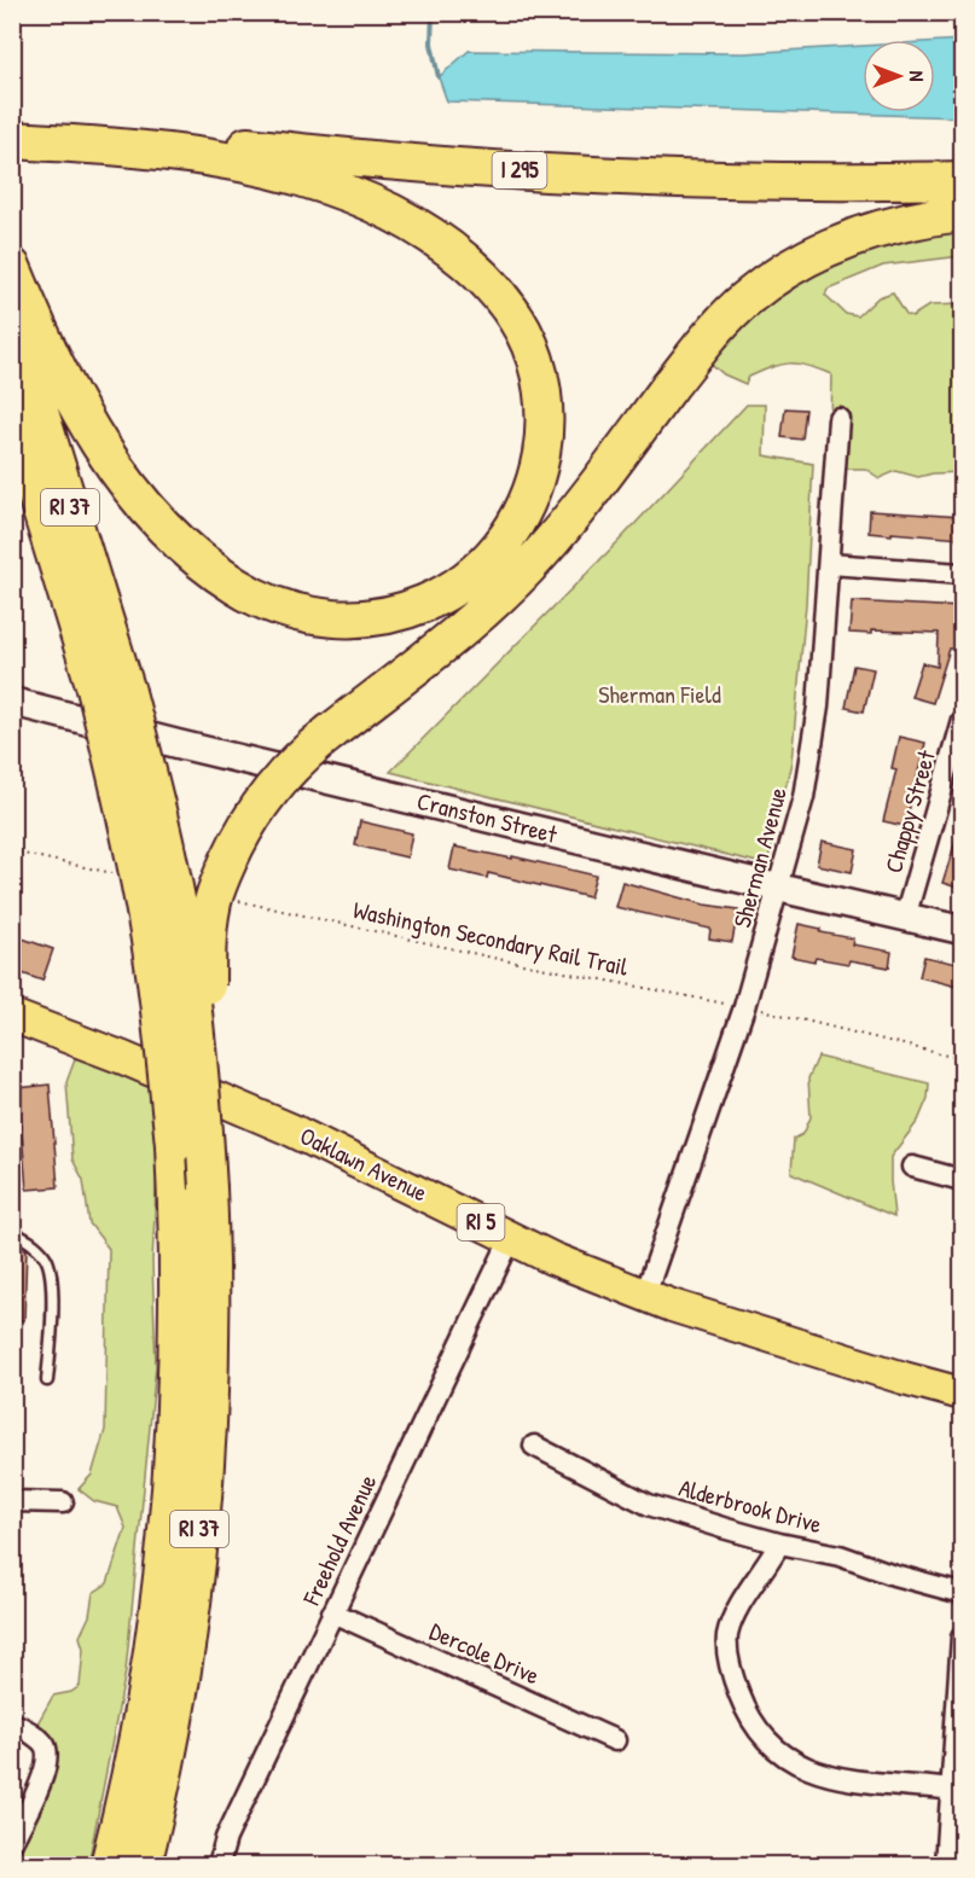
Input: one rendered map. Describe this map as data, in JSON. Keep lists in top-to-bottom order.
{
  "streets": {
    "highway": ["I 295", "RI 37"],
    "main road": ["Oaklawn Avenue", "RI 5"],
    "street": [
      "Chappy Street",
      "Cranston Street",
      "Sherman Avenue",
      "Alderbrook Drive",
      "Freehold Avenue",
      "Dercole Drive"
    ],
    "path": ["Washington Secondary Rail Trail"]
  },
  "crossings": [
    ["Chappy Street", "Cranston Street"],
    ["Cranston Street", "Sherman Avenue"],
    ["Sherman Avenue", "Washington Secondary Rail Trail"],
    ["Sherman Avenue", "Oaklawn Avenue"],
    ["Oaklawn Avenue", "Freehold Avenue"],
    ["Freehold Avenue", "Dercole Drive"]
  ],
  "parks": ["Sherman Field"],
  "north": "right"
}
